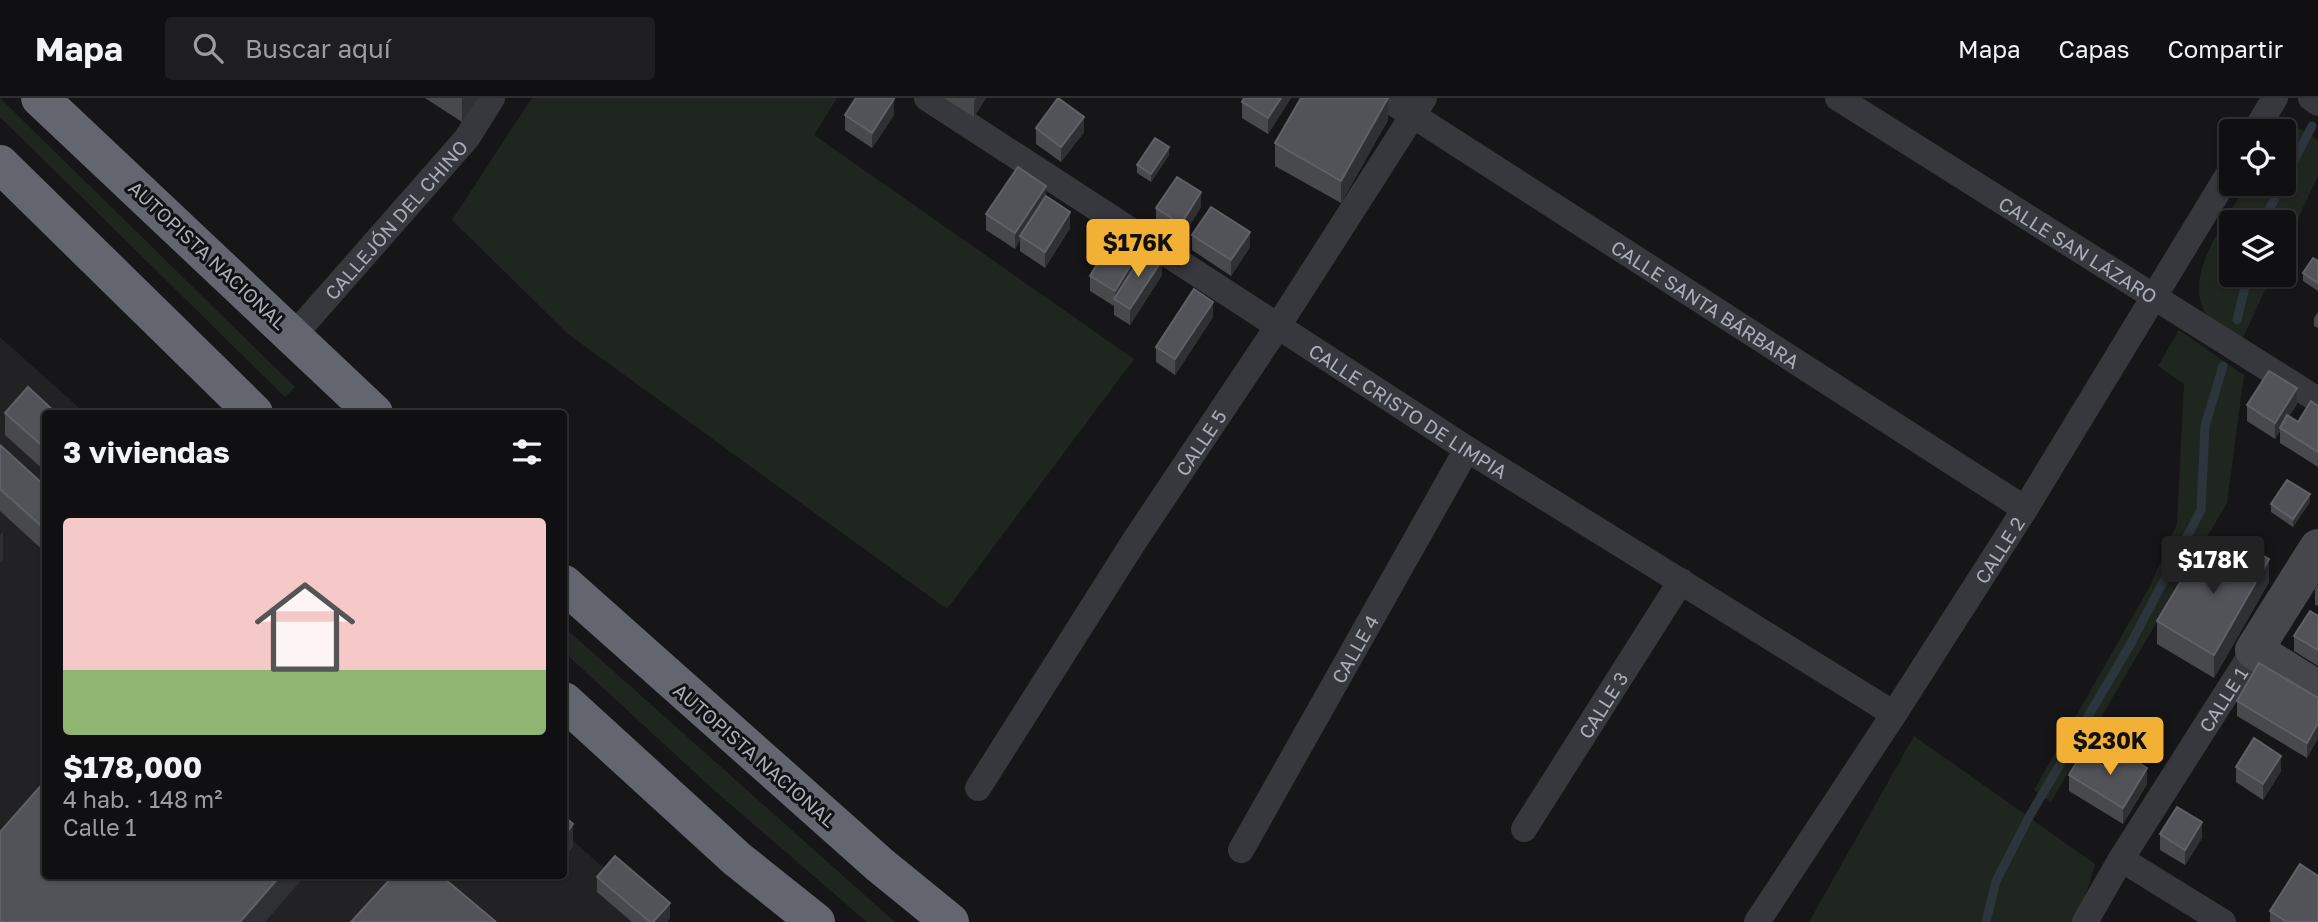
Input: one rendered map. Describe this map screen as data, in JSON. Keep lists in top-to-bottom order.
{
  "streets": {
    "highway": ["AUTOPISTA NACIONAL"],
    "street": [
      "CALLEJÓN DEL CHINO",
      "CALLE SAN LÁZARO",
      "CALLE SANTA BÁRBARA",
      "CALLE CRISTO DE LIMPIA",
      "CALLE 5",
      "CALLE 2",
      "CALLE 4",
      "CALLE 1",
      "CALLE 3"
    ]
  },
  "crossings": [
    ["CALLEJÓN DEL CHINO", "AUTOPISTA NACIONAL"],
    ["CALLE SAN LÁZARO", "CALLE 2"],
    ["CALLE SANTA BÁRBARA", "CALLE 5"],
    ["CALLE SANTA BÁRBARA", "CALLE 2"],
    ["CALLE CRISTO DE LIMPIA", "CALLE 5"],
    ["CALLE CRISTO DE LIMPIA", "CALLE 2"],
    ["CALLE CRISTO DE LIMPIA", "CALLE 4"],
    ["CALLE CRISTO DE LIMPIA", "CALLE 3"]
  ],
  "page": {
    "header": "Mapa",
    "search": "Buscar aquí",
    "nav": ["Mapa", "Capas", "Compartir"],
    "price": ["$176K", "$178K", "$230K"],
    "heading": "3 viviendas",
    "list": [
      {
        "name": "$178,000",
        "note": "4 hab. · 148 m² · Calle 1"
      }
    ]
  }
}
